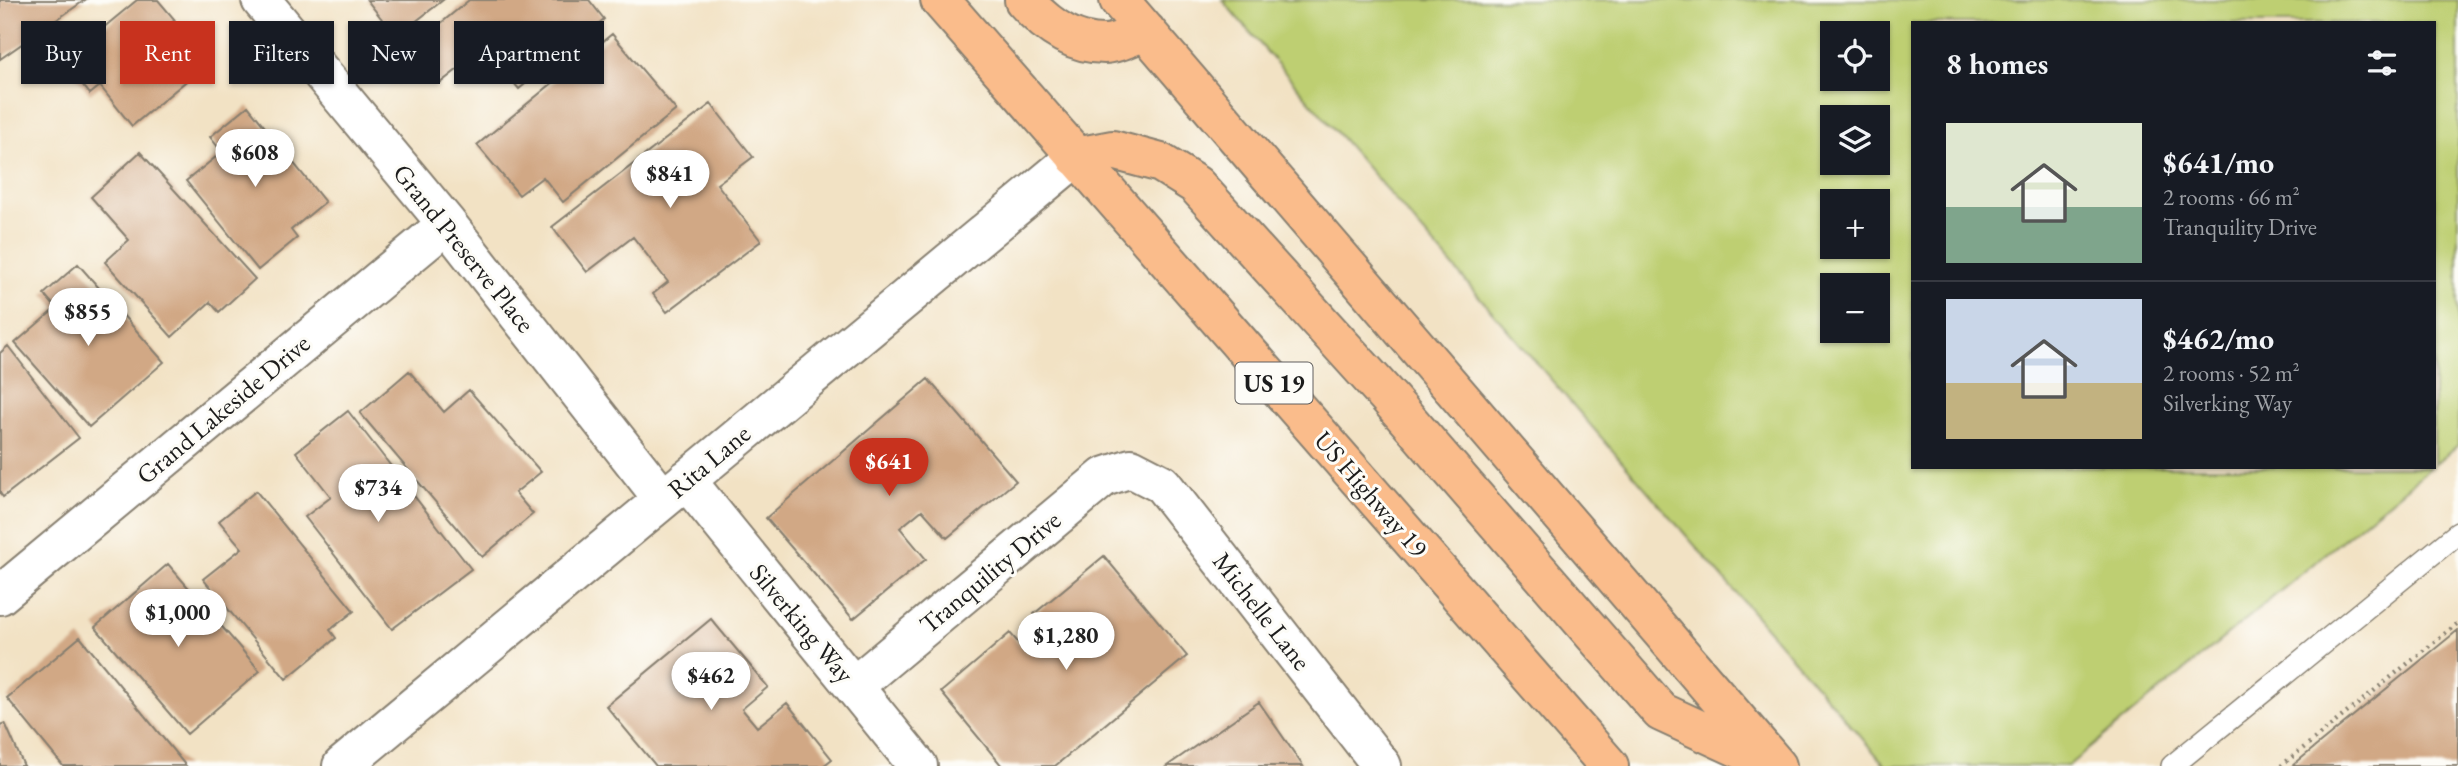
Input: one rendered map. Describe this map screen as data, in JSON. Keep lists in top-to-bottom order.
{
  "streets": {
    "highway": ["US 19", "US Highway 19"],
    "street": [
      "Grand Preserve Place",
      "Grand Lakeside Drive",
      "Rita Lane",
      "Tranquility Drive",
      "Michelle Lane",
      "Silverking Way"
    ]
  },
  "crossings": [
    ["Grand Preserve Place", "Grand Lakeside Drive"],
    ["Grand Preserve Place", "Rita Lane"],
    ["Grand Preserve Place", "Silverking Way"],
    ["Rita Lane", "US Highway 19"],
    ["Rita Lane", "Silverking Way"],
    ["Tranquility Drive", "Michelle Lane"],
    ["Tranquility Drive", "Silverking Way"]
  ],
  "page": {
    "map_buttons": ["+", "−"],
    "chip": [
      "Buy",
      "Rent",
      "Filters",
      "New",
      "Apartment"
    ],
    "heading": "8 homes",
    "list": [
      {
        "name": "$641/mo",
        "note": "2 rooms · 66 m² · Tranquility Drive"
      },
      {
        "name": "$462/mo",
        "note": "2 rooms · 52 m² · Silverking Way"
      }
    ],
    "price": [
      "$608",
      "$841",
      "$855",
      "$641",
      "$734",
      "$1,000",
      "$1,280",
      "$462"
    ]
  }
}
